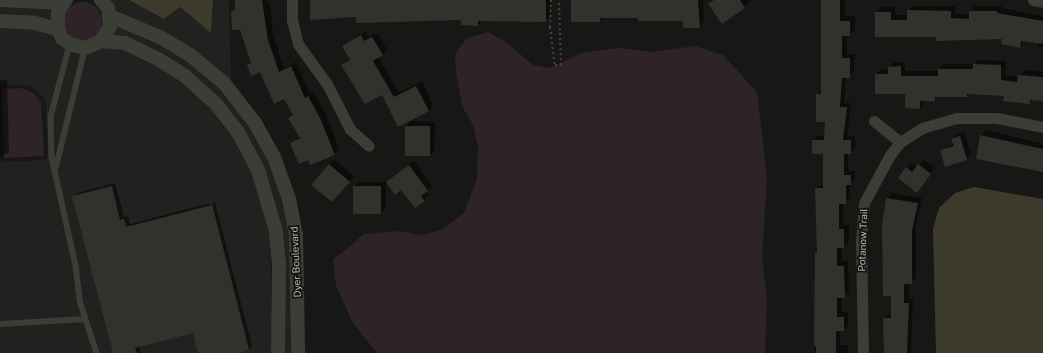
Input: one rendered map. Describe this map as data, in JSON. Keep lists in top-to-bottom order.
{
  "streets": {
    "street": ["Potanow Trail", "Dyer Boulevard"]
  }
}
